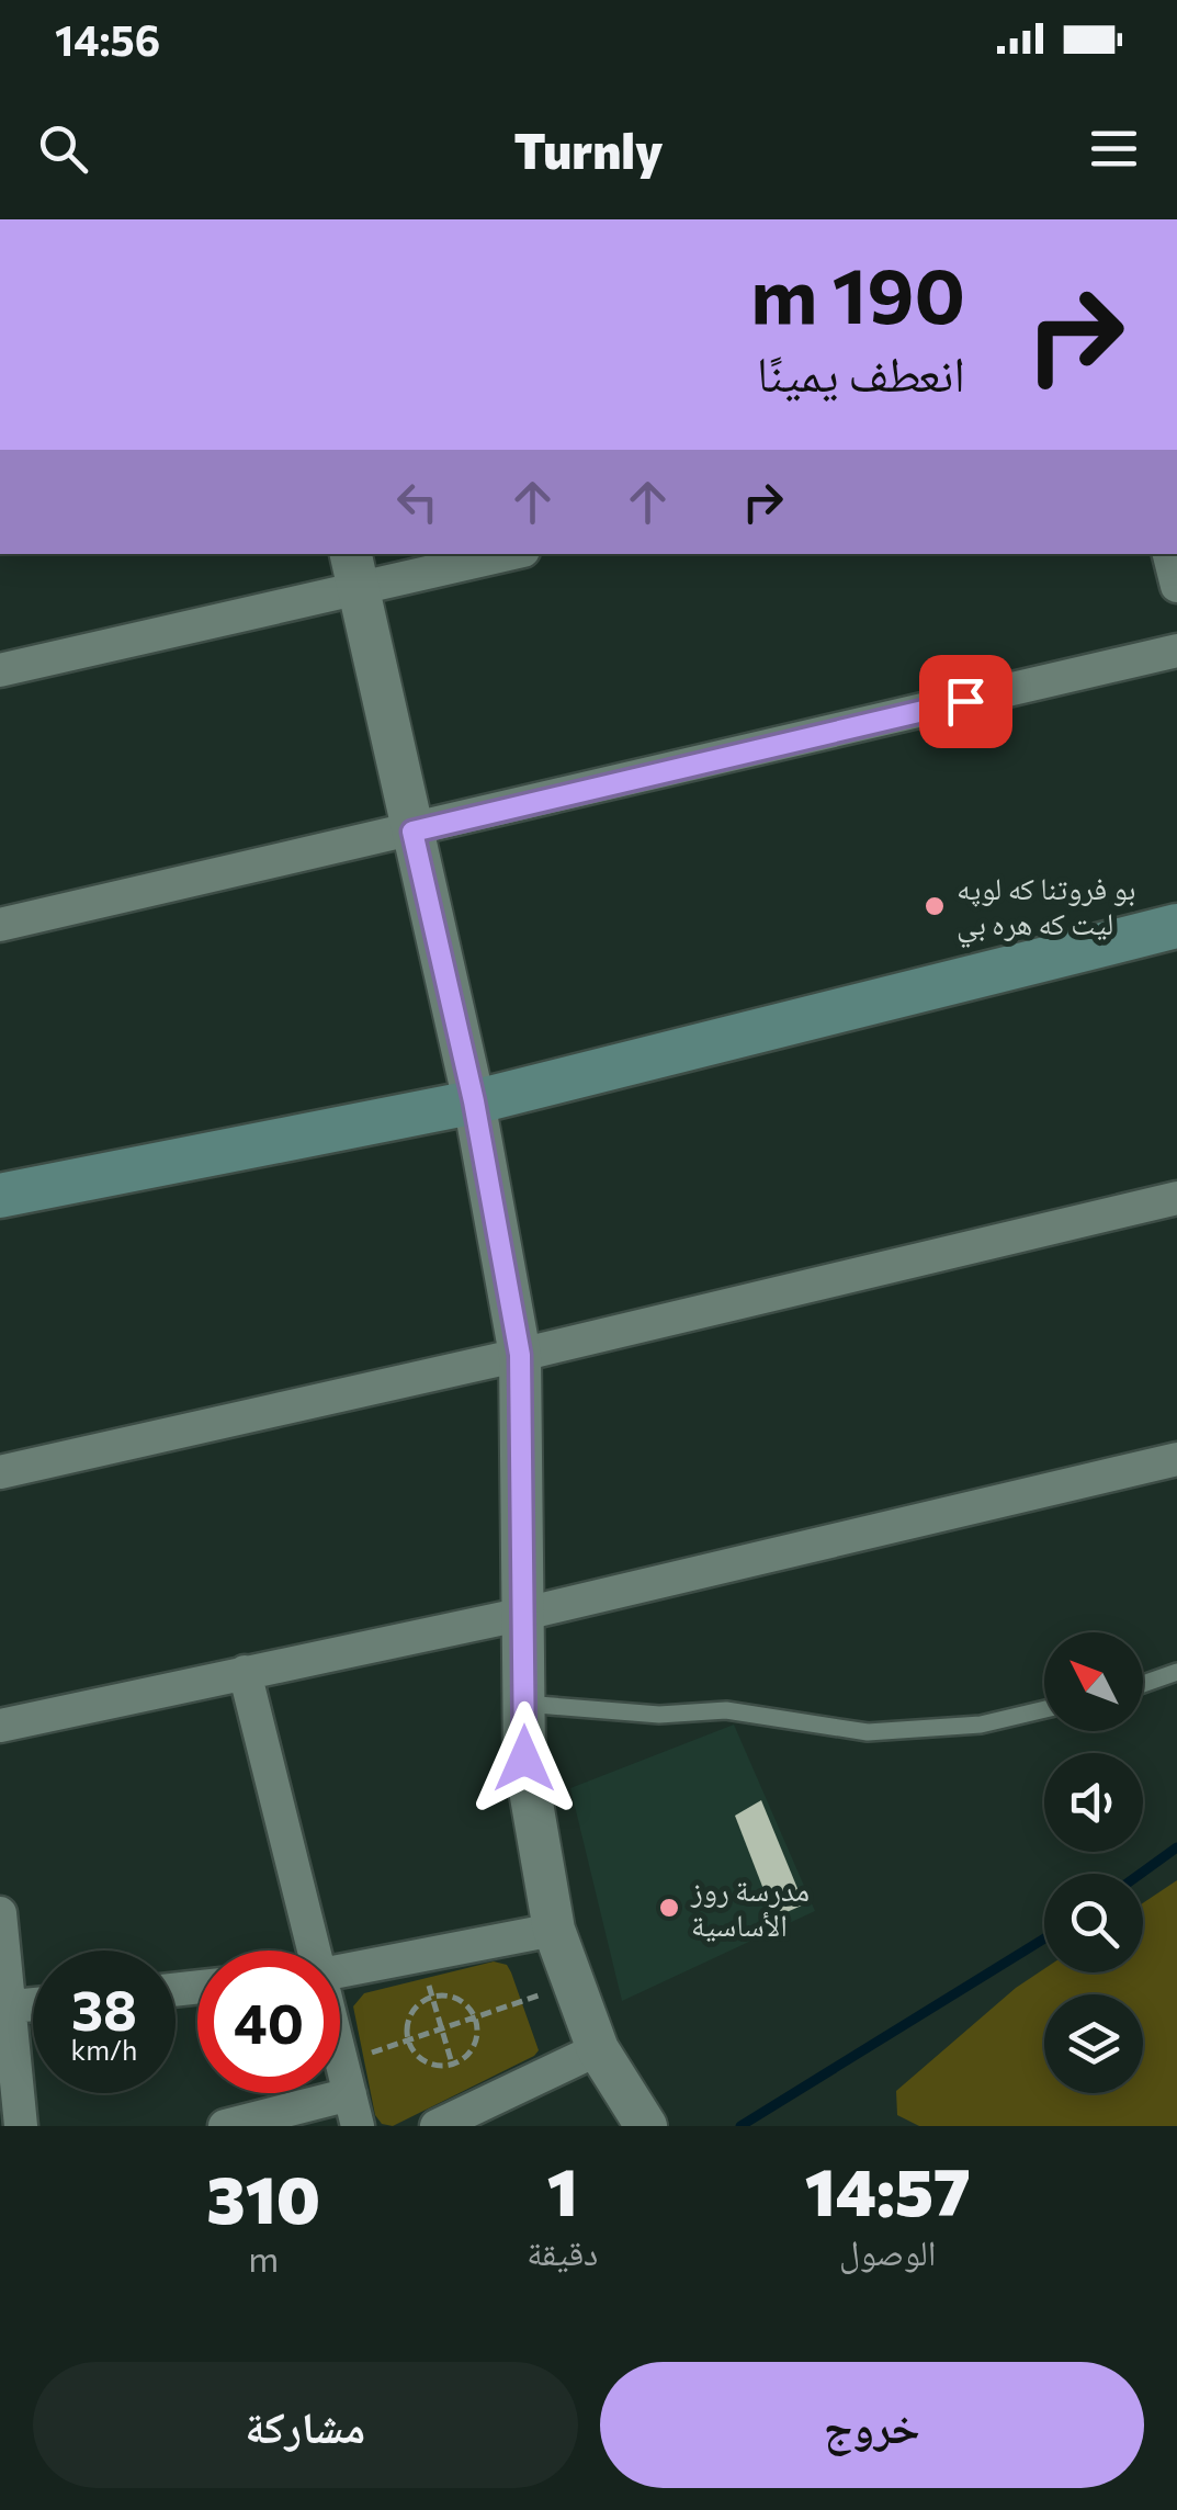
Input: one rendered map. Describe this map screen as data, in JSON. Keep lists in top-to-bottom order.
{
  "places": ["بو فروتنا كه لوپه ليت كه هره بي", "مدرسة روز الأساسية"],
  "north": "top left",
  "page": {
    "status": "14:56",
    "header": "Turnly",
    "turn": ["190 m", "انعطف يمينًا"],
    "speed": "38 km/h",
    "limit": "40",
    "eta": [
      "14:57",
      "الوصول",
      "1",
      "دقيقة",
      "310",
      "m"
    ],
    "buttons": ["خروج", "مشاركة"]
  }
}
